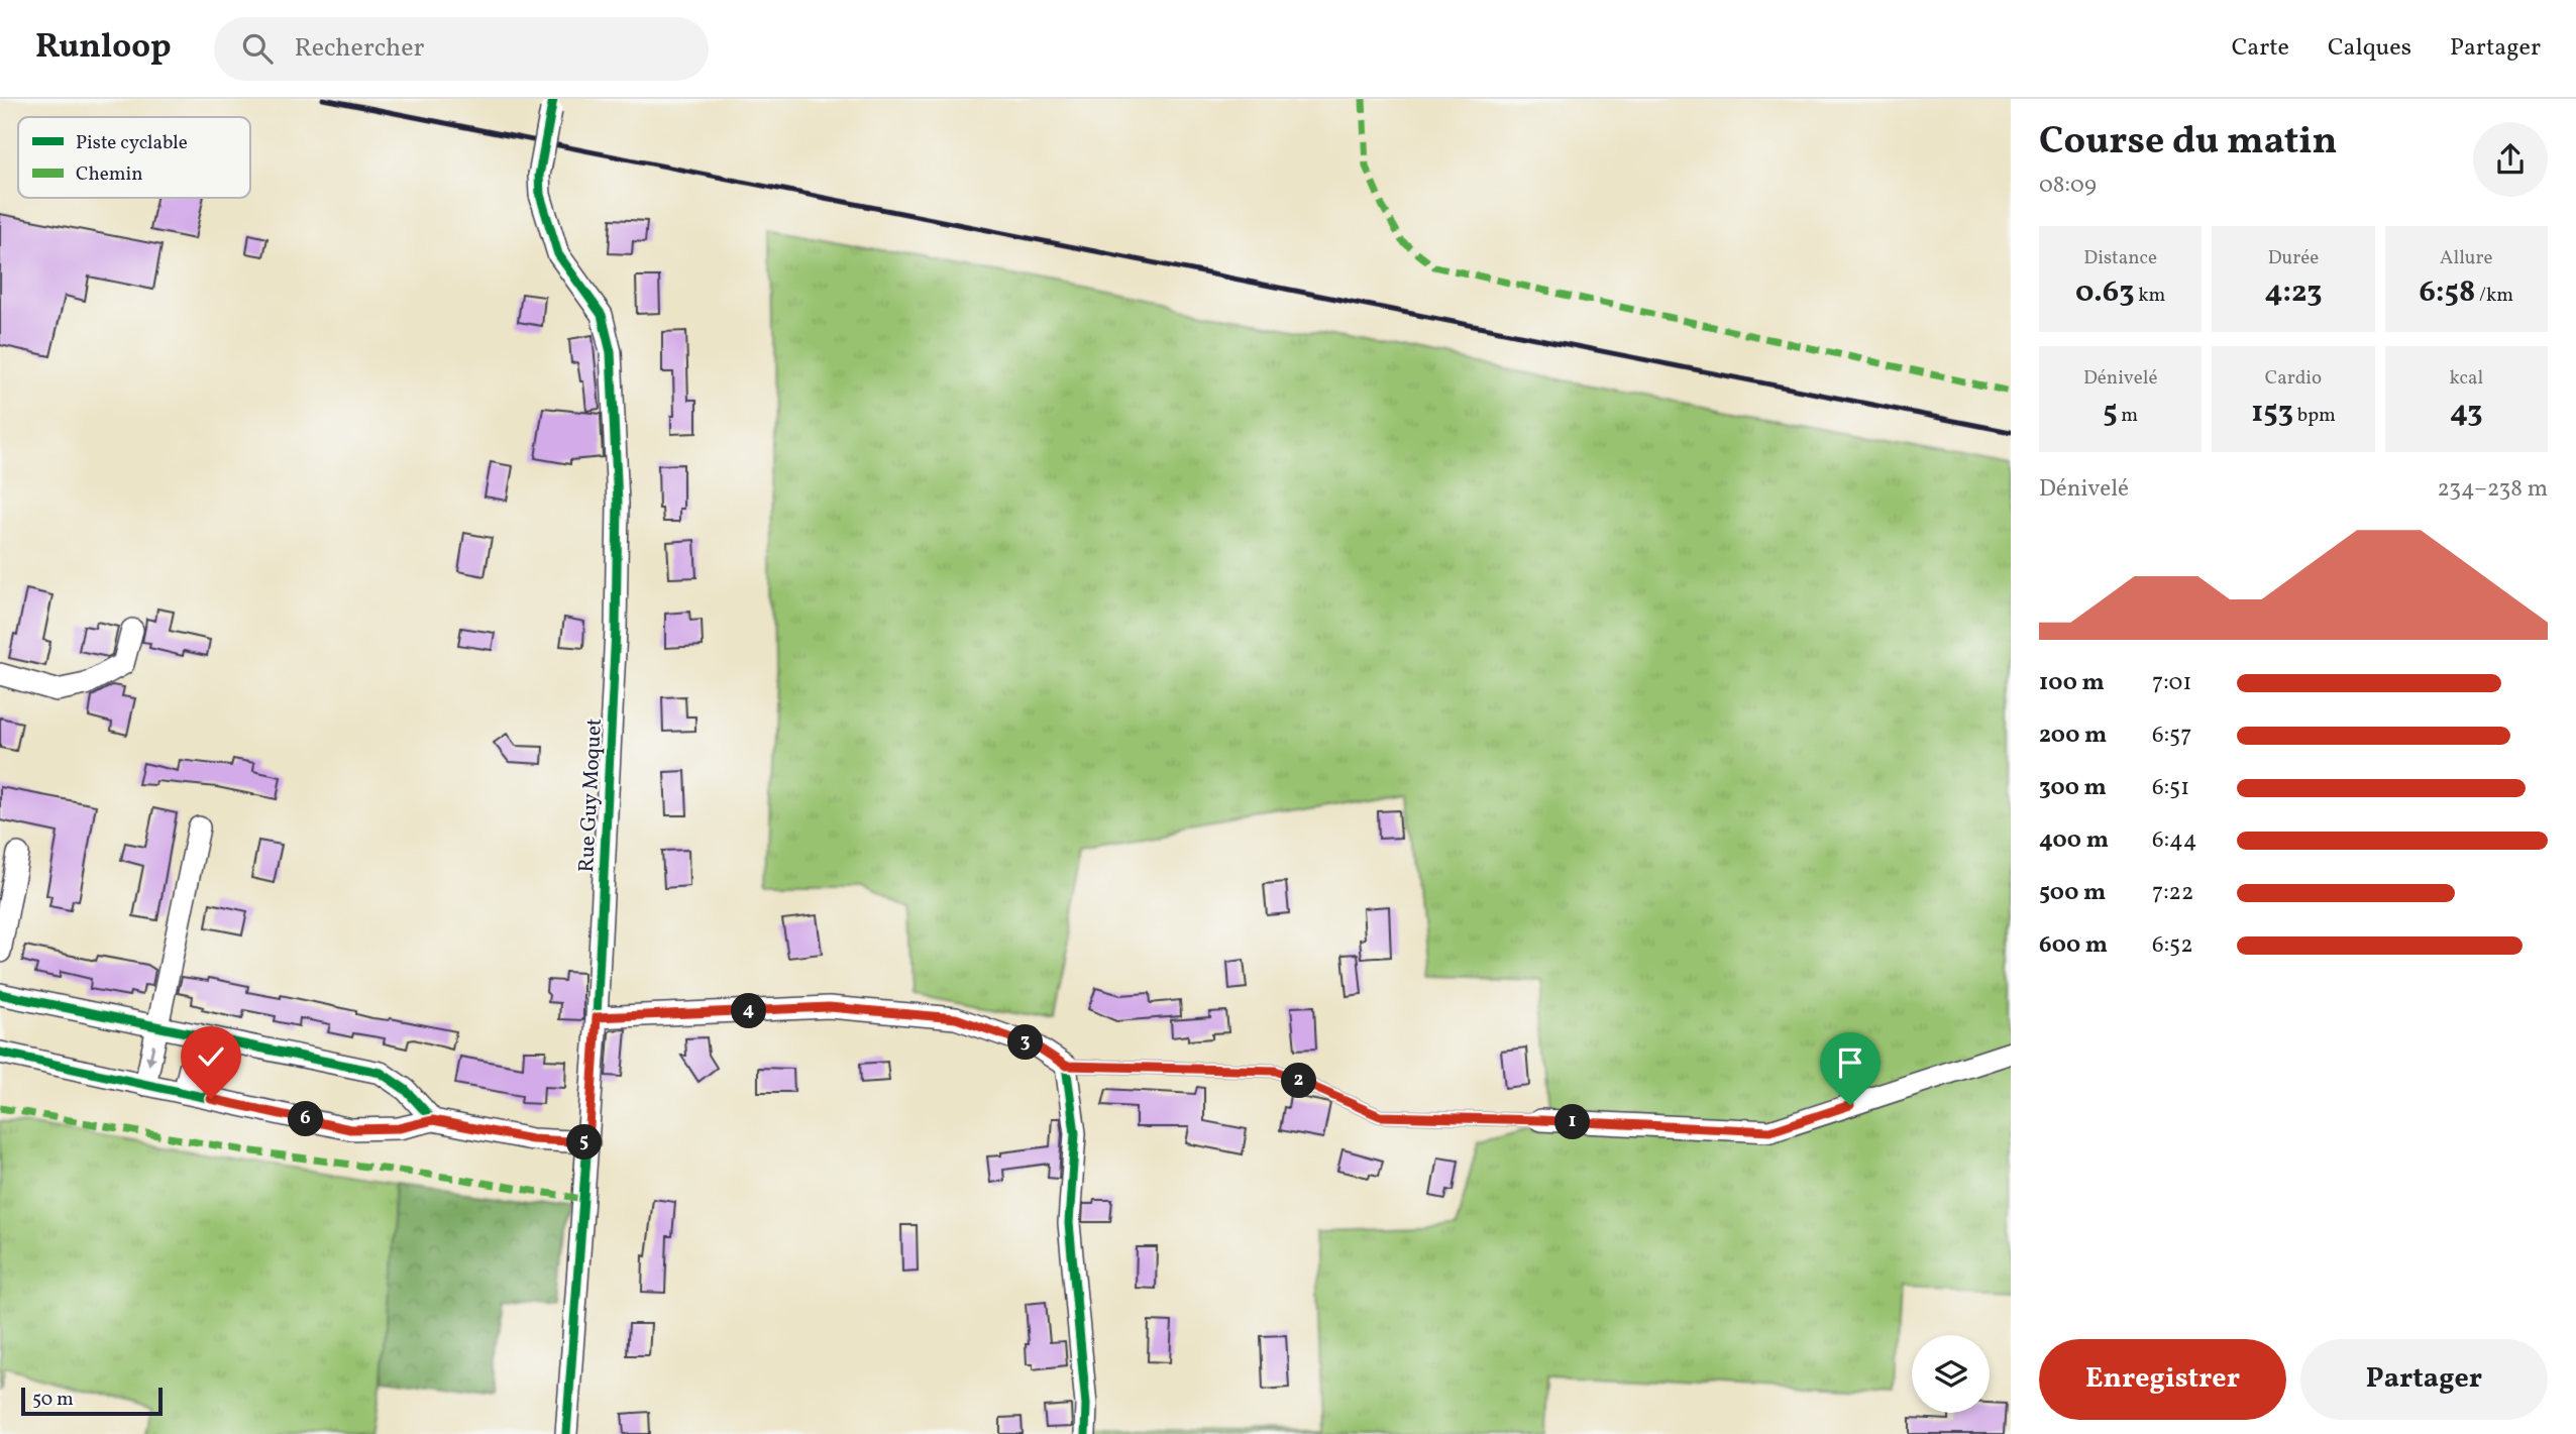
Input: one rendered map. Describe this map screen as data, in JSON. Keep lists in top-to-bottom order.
{
  "streets": {
    "street": ["Rue Guy Moquet"]
  },
  "legend": ["Piste cyclable", "Chemin"],
  "scale_bar": "50 m",
  "page": {
    "header": "Runloop",
    "search": "Rechercher",
    "nav": ["Carte", "Calques", "Partager"],
    "heading": ["Course du matin", "08:09"],
    "stats": [
      ["Distance", "0.63 km"],
      ["Durée", "4:23"],
      ["Allure", "6:58 /km"],
      ["Dénivelé", "5 m"],
      ["Cardio", "153 bpm"],
      ["kcal", "43"]
    ],
    "chart": ["Dénivelé", "234–238 m"],
    "list": [
      {
        "name": "100 m",
        "note": "7:01"
      },
      {
        "name": "200 m",
        "note": "6:57"
      },
      {
        "name": "300 m",
        "note": "6:51"
      },
      {
        "name": "400 m",
        "note": "6:44"
      },
      {
        "name": "500 m",
        "note": "7:22"
      },
      {
        "name": "600 m",
        "note": "6:52"
      }
    ],
    "pins": [
      "4",
      "3",
      "2",
      "6",
      "1",
      "5"
    ],
    "buttons": ["Enregistrer", "Partager"],
    "scale": "50 m"
  }
}
